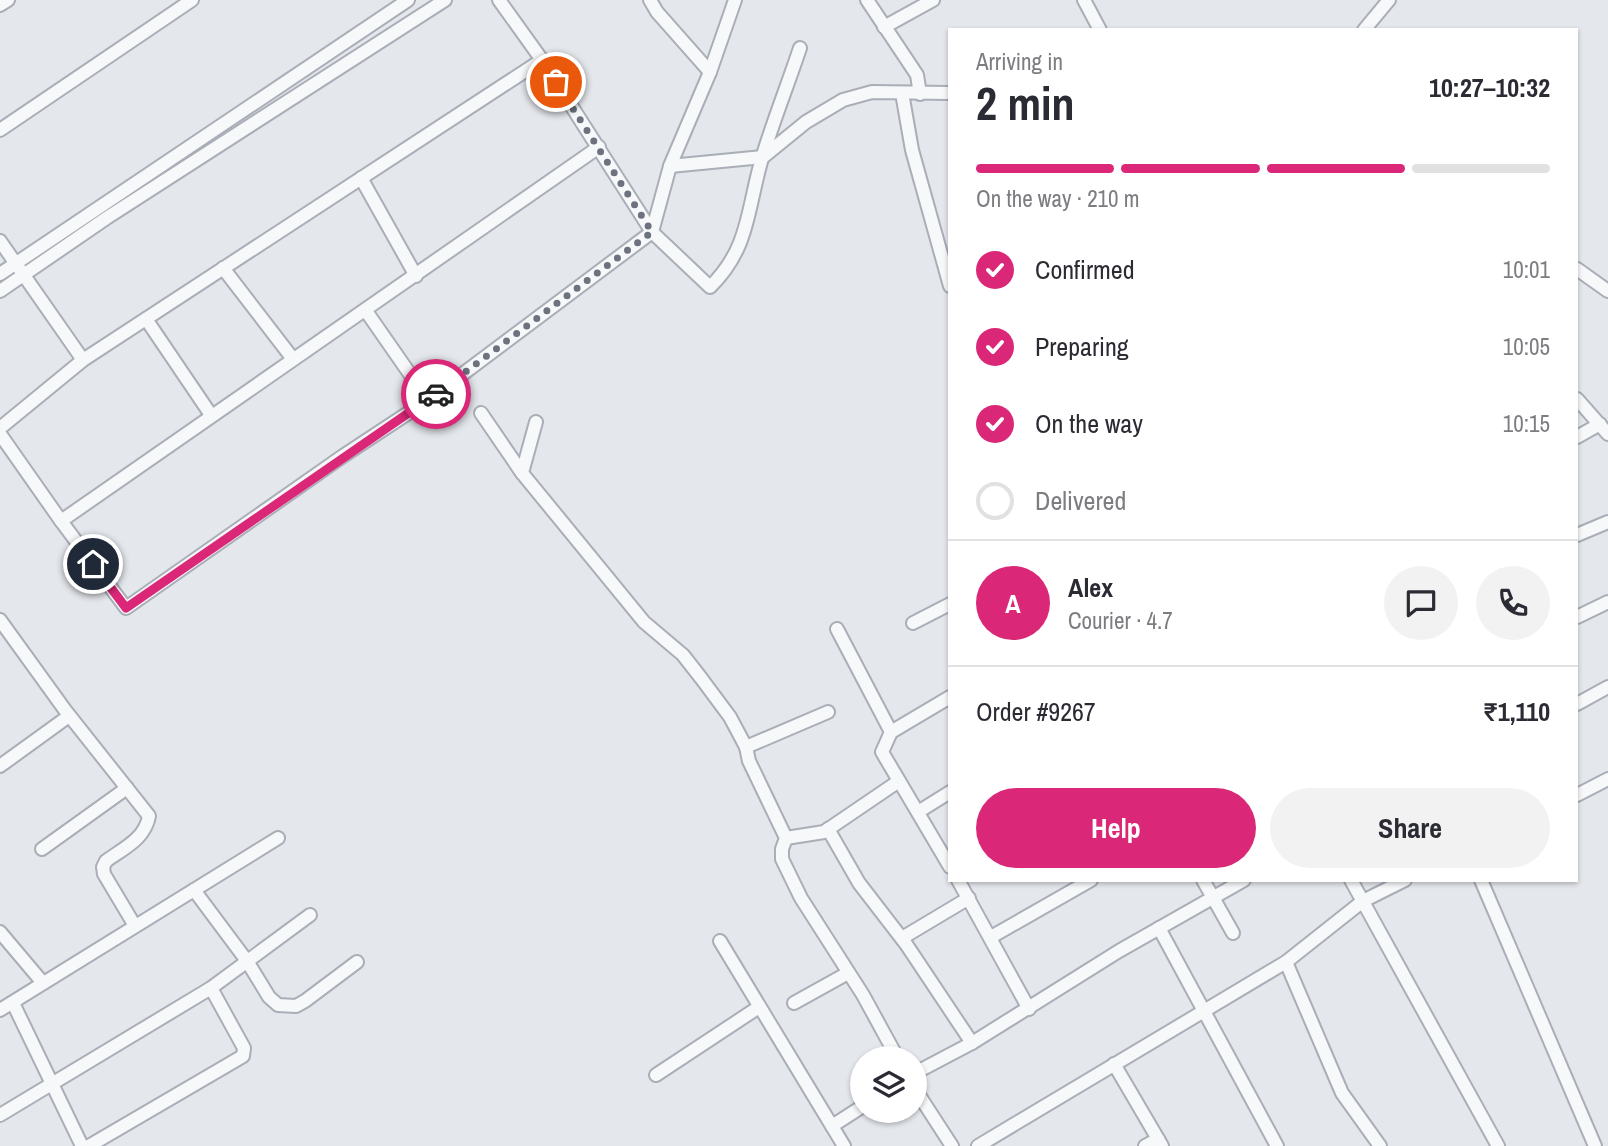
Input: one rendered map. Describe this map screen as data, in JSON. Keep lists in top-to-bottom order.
{
  "page": {
    "heading": ["2 min", "Arriving in", "10:27–10:32"],
    "panel": [
      "Alex",
      "Courier · 4.7",
      "Order #9267",
      "₹1,110"
    ],
    "bar": "On the way · 210 m",
    "list": [
      ["Confirmed", "10:01"],
      ["Preparing", "10:05"],
      ["On the way", "10:15"],
      "Delivered"
    ],
    "round": "A",
    "buttons": ["Help", "Share"]
  }
}
